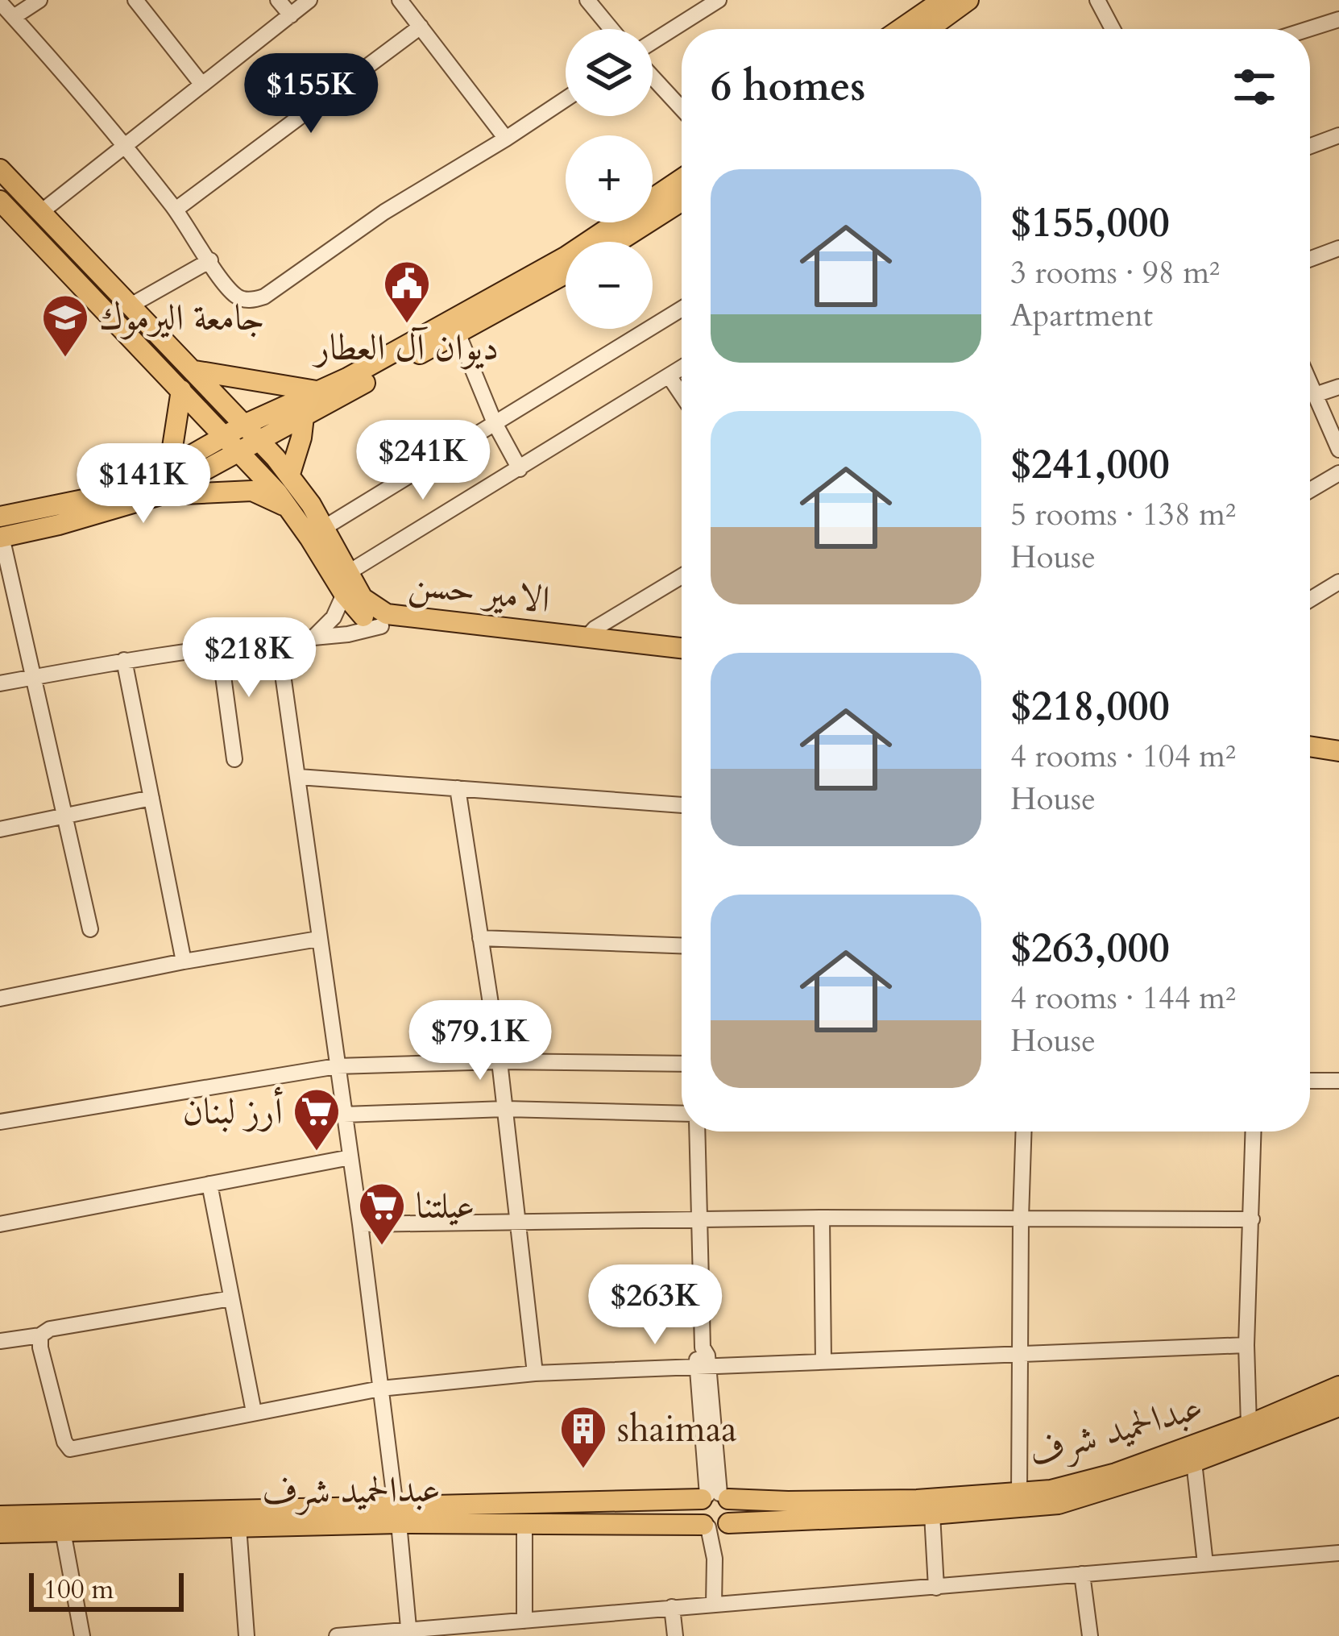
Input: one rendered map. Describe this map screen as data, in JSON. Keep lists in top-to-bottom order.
{
  "streets": {
    "main road": ["الامير حسن", "عبدالحميد شرف"]
  },
  "places": {
    "public building": ["ديوان آل العطار"],
    "school or university": ["جامعة اليرموك"],
    "supermarket": ["أرز لبنان", "عيلتنا"],
    "building": ["shaimaa"]
  },
  "scale_bar": "100 m",
  "page": {
    "map_buttons": ["+", "−"],
    "heading": "6 homes",
    "price": [
      "$155K",
      "$241K",
      "$141K",
      "$218K",
      "$79.1K",
      "$263K"
    ],
    "list": [
      {
        "name": "$155,000",
        "note": "3 rooms · 98 m² · Apartment"
      },
      {
        "name": "$241,000",
        "note": "5 rooms · 138 m² · House"
      },
      {
        "name": "$218,000",
        "note": "4 rooms · 104 m² · House"
      },
      {
        "name": "$263,000",
        "note": "4 rooms · 144 m² · House"
      }
    ],
    "scale": "100 m"
  }
}
